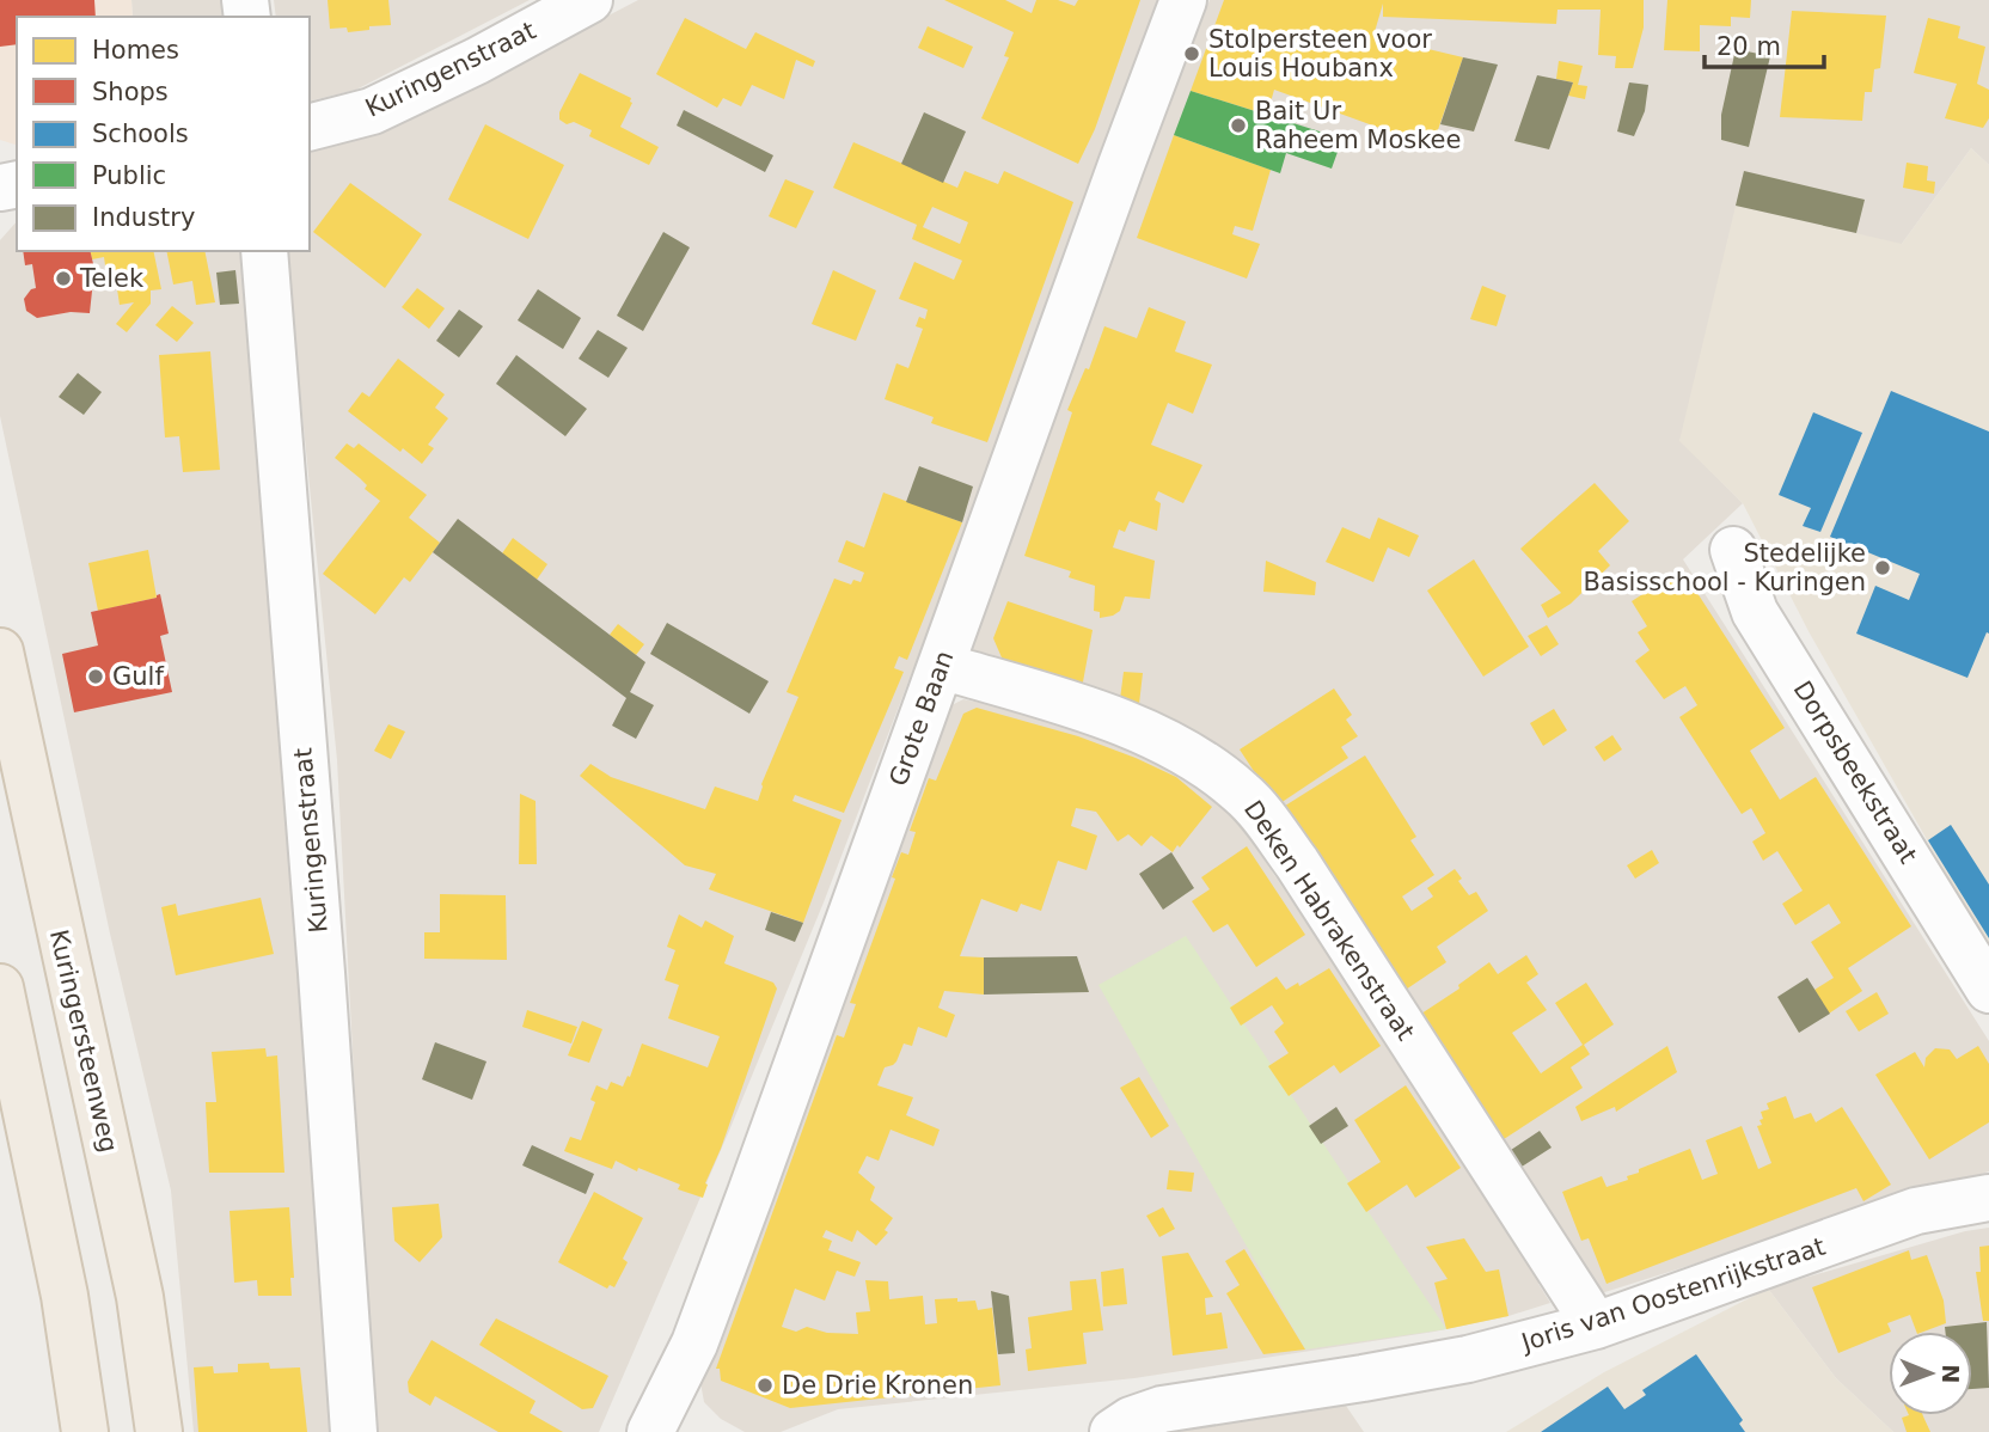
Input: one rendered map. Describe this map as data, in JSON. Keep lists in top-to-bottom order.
{
  "streets": {
    "main road": ["Kuringersteenweg"],
    "street": [
      "Kuringenstraat",
      "Grote Baan",
      "Dorpsbeekstraat",
      "Deken Habrakenstraat",
      "Joris van Oostenrijkstraat"
    ]
  },
  "crossings": [
    ["Grote Baan", "Deken Habrakenstraat"],
    ["Deken Habrakenstraat", "Joris van Oostenrijkstraat"]
  ],
  "places": [
    "Stolpersteen voor Louis Houbanx",
    "Bait Ur Raheem Moskee",
    "Telek",
    "Stedelijke Basisschool - Kuringen",
    "Gulf",
    "De Drie Kronen"
  ],
  "legend": [
    "Homes",
    "Shops",
    "Schools",
    "Public",
    "Industry"
  ],
  "scale_bar": "20 m",
  "north": "right"
}
